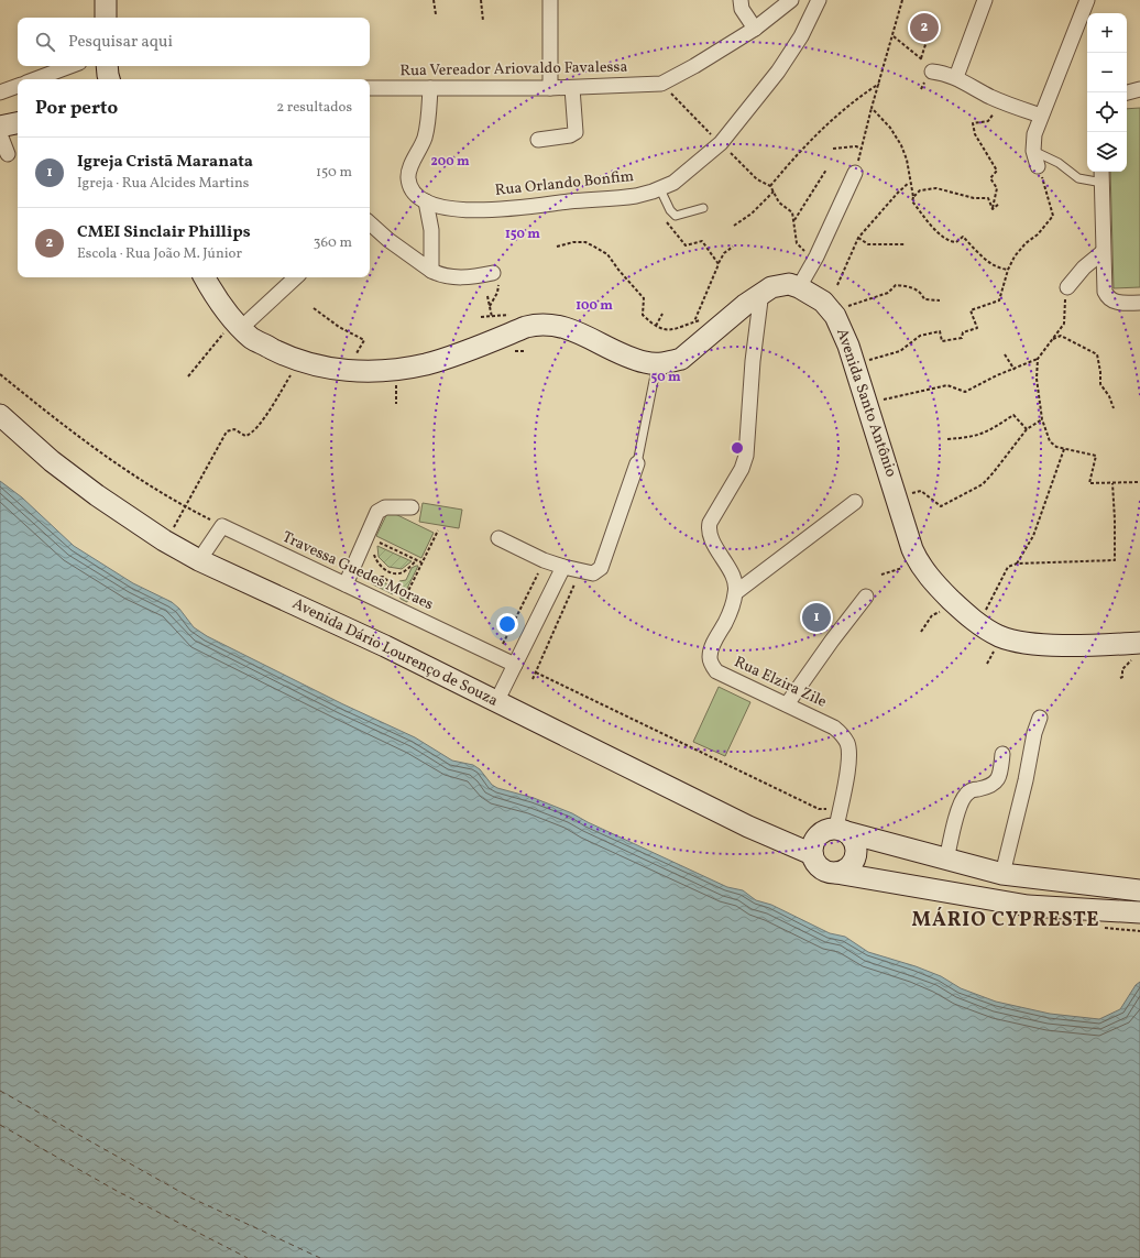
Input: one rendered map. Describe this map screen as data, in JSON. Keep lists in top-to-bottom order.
{
  "streets": {
    "street": [
      "Rua Vereador Ariovaldo Favalessa",
      "Rua Orlando Bonfim",
      "Avenida Santo Antônio",
      "Travessa Guedes Moraes",
      "Avenida Dário Lourenço de Souza",
      "Rua Elzira Zile"
    ]
  },
  "crossings": [
    ["Rua Vereador Ariovaldo Favalessa", "Rua Orlando Bonfim"],
    ["Avenida Dário Lourenço de Souza", "Rua Elzira Zile"]
  ],
  "districts": ["MÁRIO CYPRESTE"],
  "page": {
    "pins": ["2", "1"],
    "map_buttons": ["+", "−"],
    "search": "Pesquisar aqui",
    "heading": ["Por perto", "2 resultados"],
    "list": [
      {
        "mark": "1",
        "name": "Igreja Cristã Maranata",
        "note": "Igreja · Rua Alcides Martins",
        "value": "150 m"
      },
      {
        "mark": "2",
        "name": "CMEI Sinclair Phillips",
        "note": "Escola · Rua João M. Júnior",
        "value": "360 m"
      }
    ]
  },
  "rings": [
    "200 m",
    "150 m",
    "100 m",
    "50 m"
  ]
}
